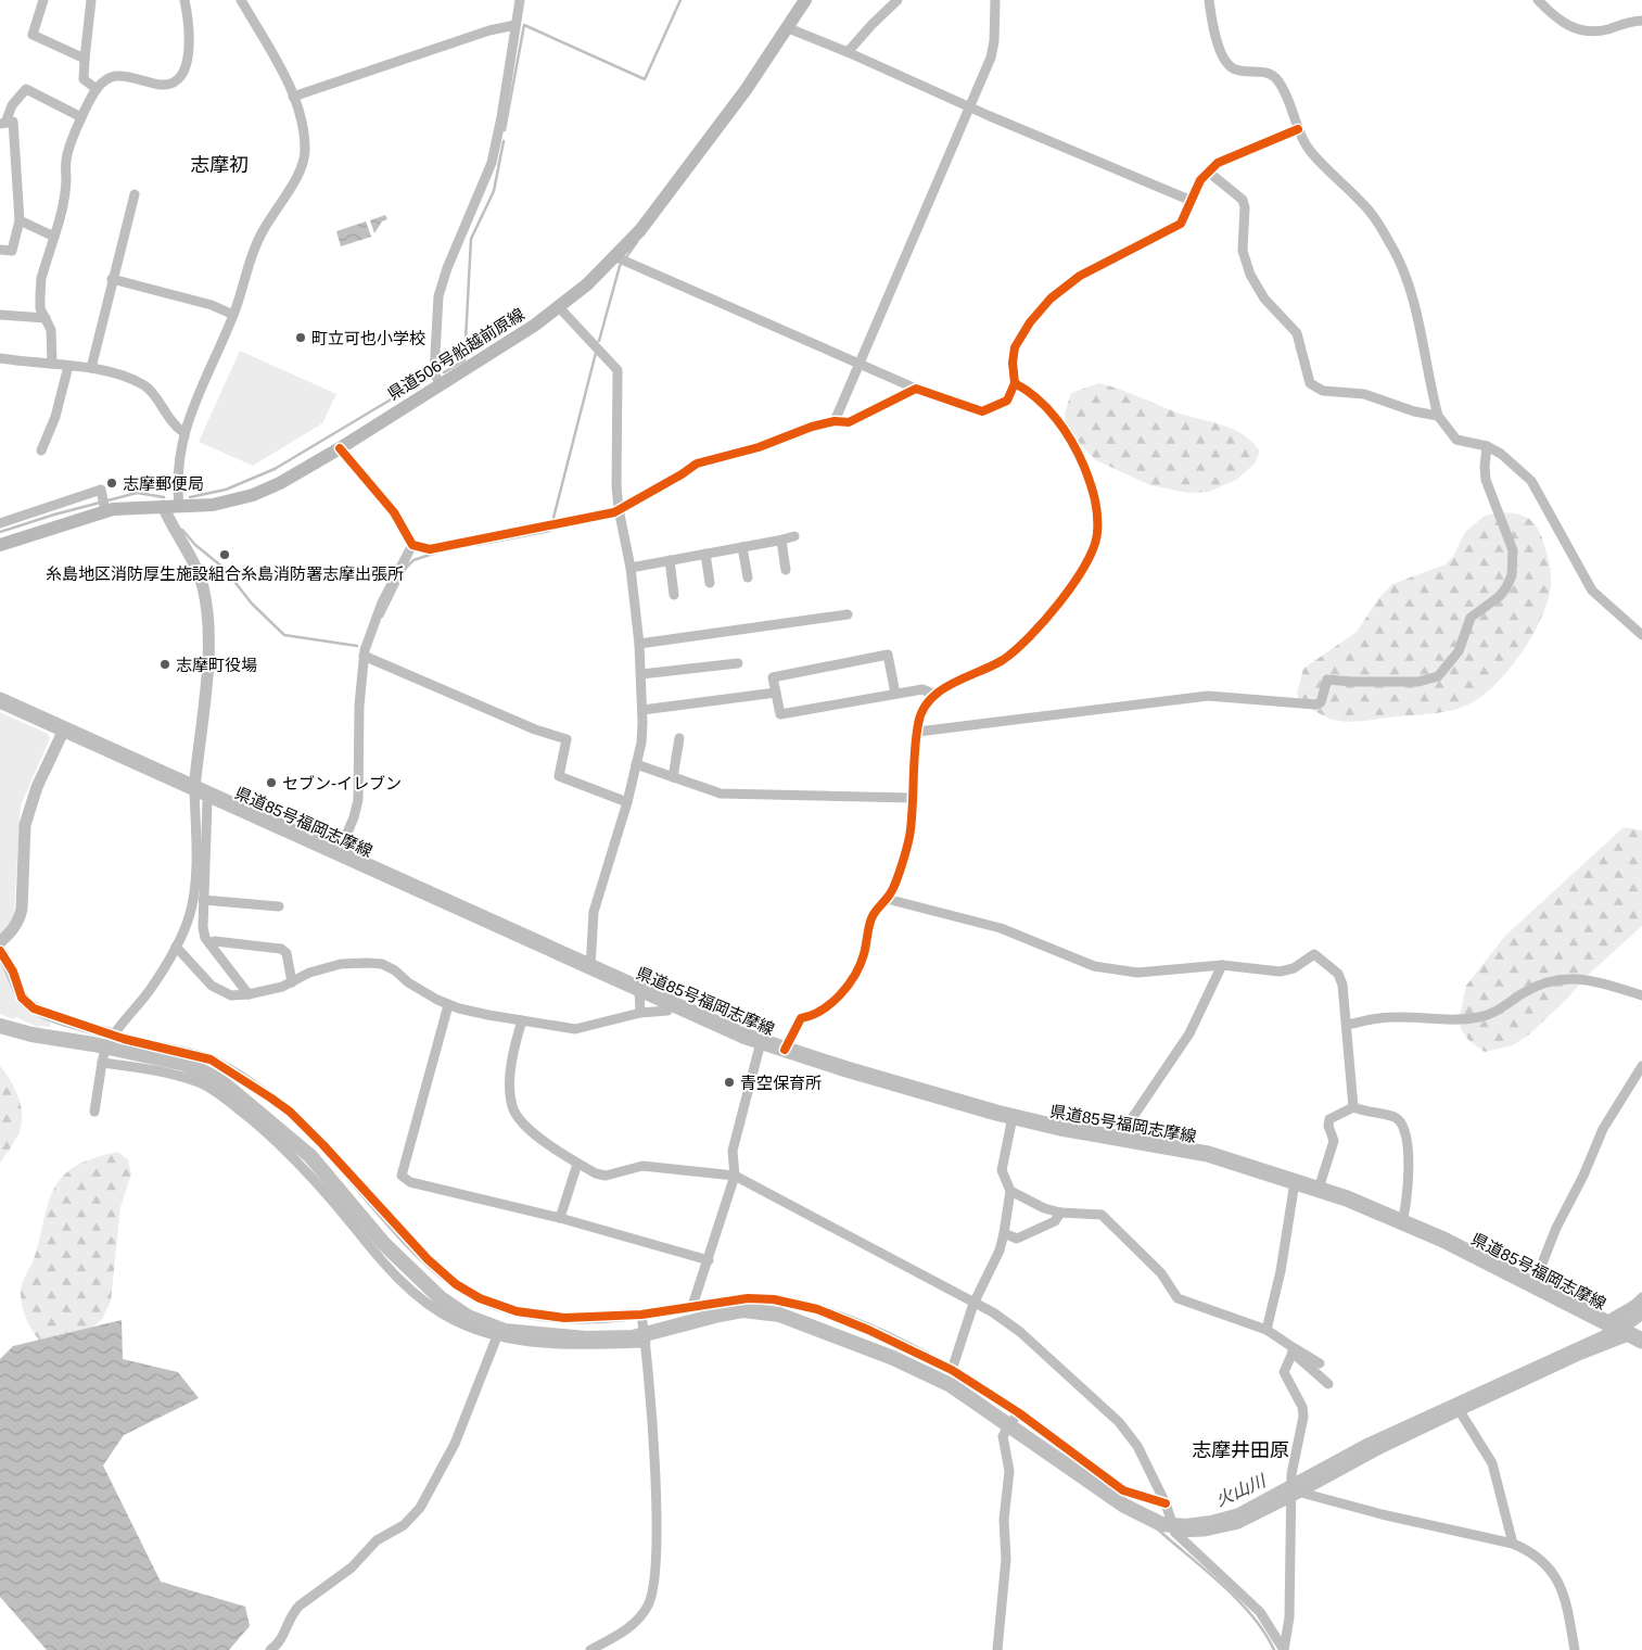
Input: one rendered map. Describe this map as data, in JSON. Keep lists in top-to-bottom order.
{
  "streets": {
    "main road": ["県道506号船越前原線", "県道85号福岡志摩線"]
  },
  "districts": ["志摩初", "志摩井田原"],
  "water": ["火山川"],
  "places": [
    "町立可也小学校",
    "志摩郵便局",
    "糸島地区消防厚生施設組合糸島消防署志摩出張所",
    "志摩町役場",
    "セブン-イレブン",
    "青空保育所"
  ]
}
